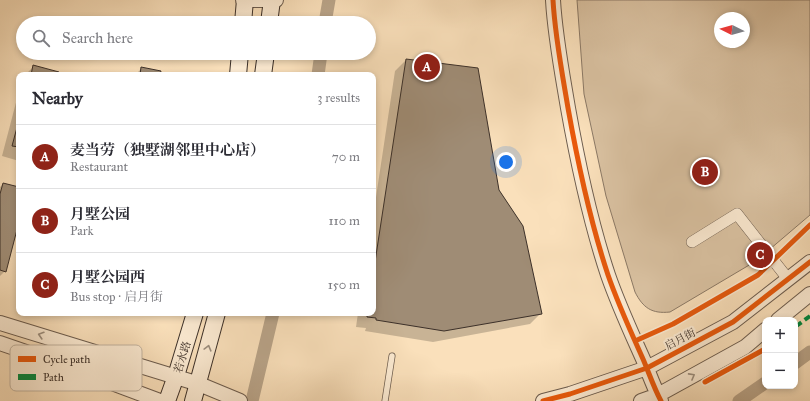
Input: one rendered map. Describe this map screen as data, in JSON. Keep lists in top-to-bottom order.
{
  "streets": {
    "main road": ["若水路"],
    "street": ["启月街"]
  },
  "legend": ["Cycle path", "Path"],
  "north": "left",
  "page": {
    "search": "Search here",
    "pins": ["A", "B", "C"],
    "heading": ["Nearby", "3 results"],
    "list": [
      {
        "mark": "A",
        "name": "麦当劳（独墅湖邻里中心店）",
        "note": "Restaurant",
        "value": "70 m"
      },
      {
        "mark": "B",
        "name": "月墅公园",
        "note": "Park",
        "value": "110 m"
      },
      {
        "mark": "C",
        "name": "月墅公园西",
        "note": "Bus stop · 启月街",
        "value": "150 m"
      }
    ],
    "map_buttons": ["+", "−"]
  }
}
